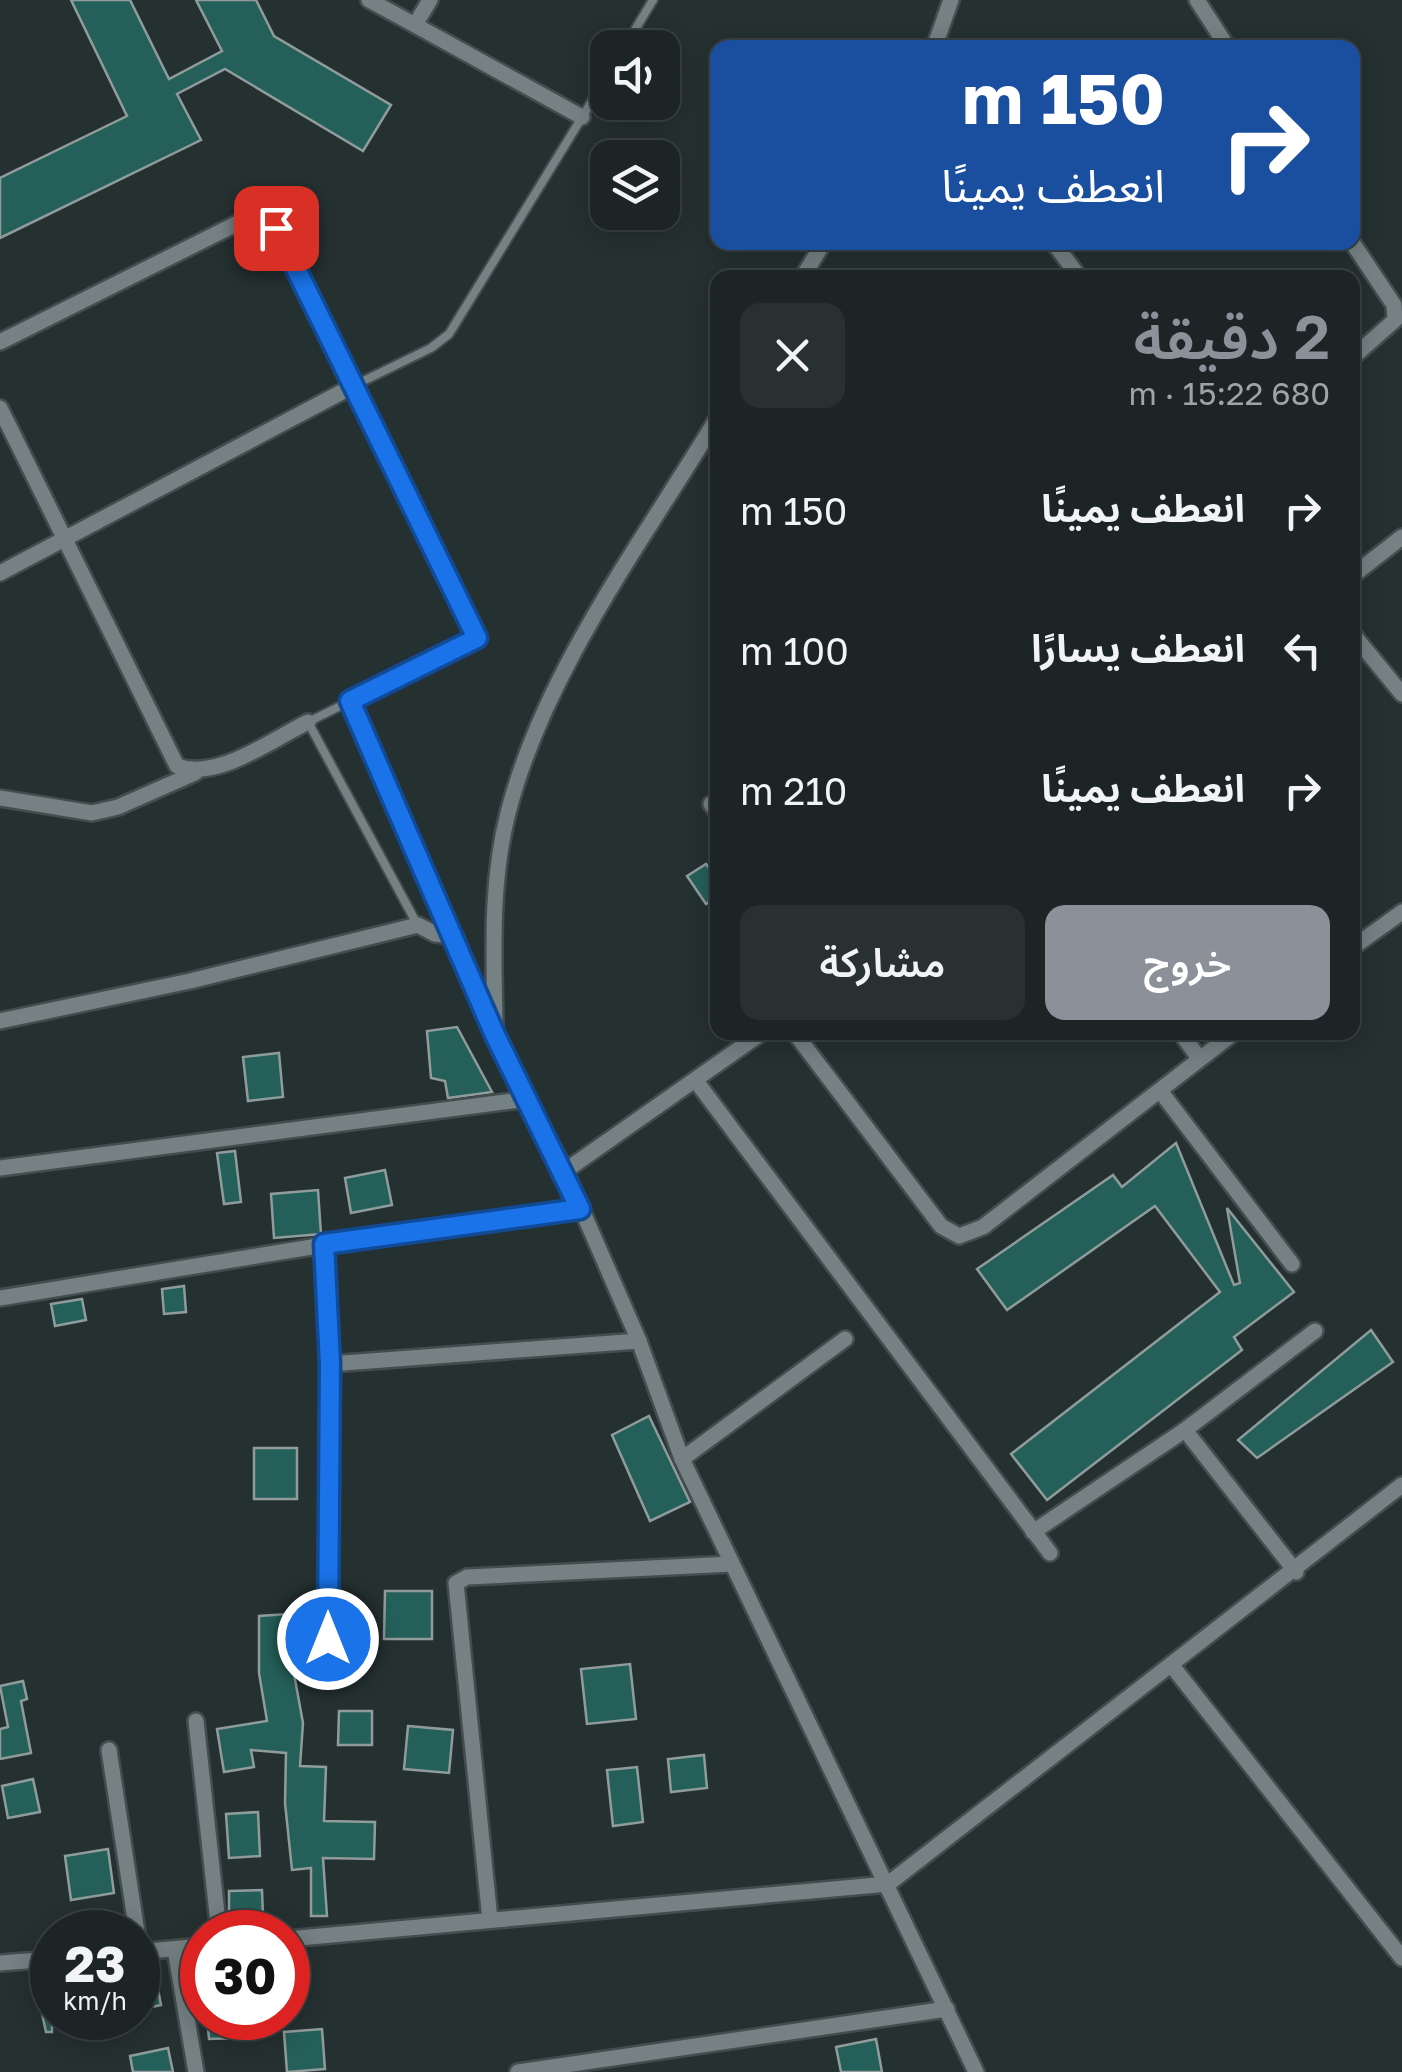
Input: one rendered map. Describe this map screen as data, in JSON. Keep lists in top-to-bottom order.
{
  "page": {
    "turn": ["150 m", "انعطف يمينًا"],
    "heading": ["2 دقيقة", "680 m · 15:22"],
    "list": [
      {
        "name": "انعطف يمينًا",
        "value": "150 m"
      },
      {
        "name": "انعطف يسارًا",
        "value": "100 m"
      },
      {
        "name": "انعطف يمينًا",
        "value": "210 m"
      }
    ],
    "buttons": ["خروج", "مشاركة"],
    "speed": "23 km/h",
    "limit": "30"
  }
}
